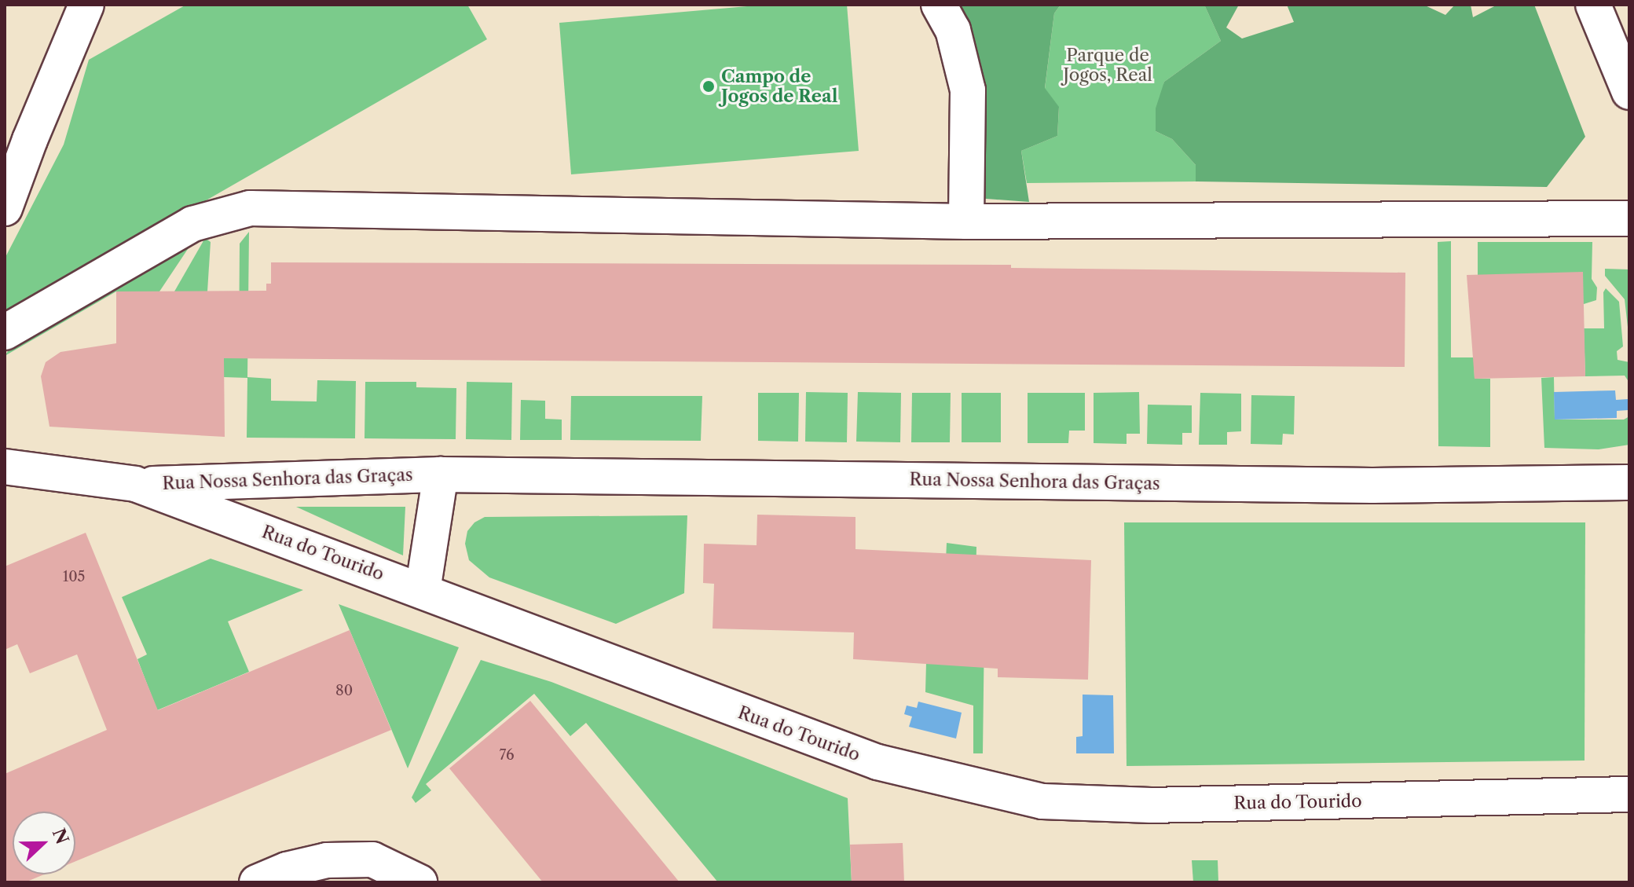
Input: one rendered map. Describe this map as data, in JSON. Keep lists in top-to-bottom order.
{
  "streets": {
    "street": ["Rua Nossa Senhora das Graças", "Rua do Tourido"]
  },
  "crossings": [
    ["Rua Nossa Senhora das Graças", "Rua do Tourido"]
  ],
  "parks": ["Parque de Jogos, Real"],
  "places": ["Campo de Jogos de Real"],
  "house_numbers": ["105", "80", "76"],
  "north": "right"
}
